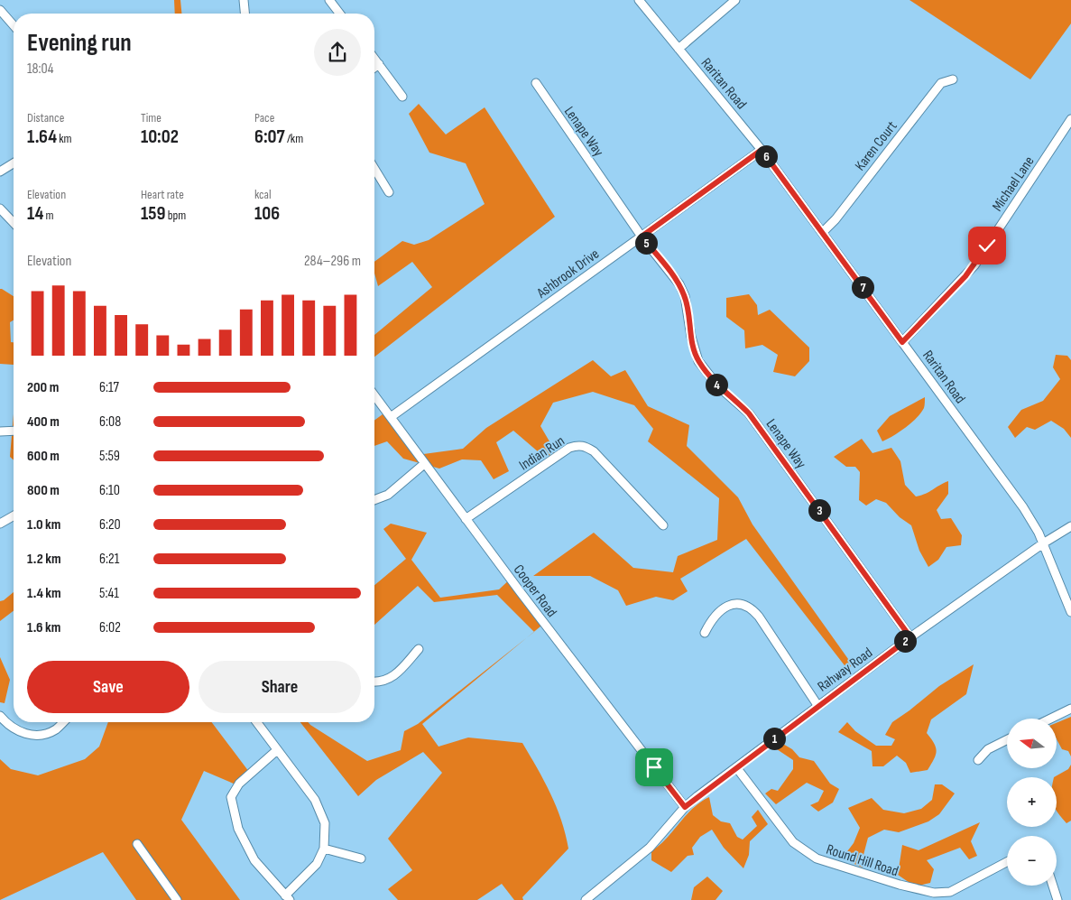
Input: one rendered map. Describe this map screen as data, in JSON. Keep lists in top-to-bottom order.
{
  "streets": {
    "street": [
      "Raritan Road",
      "Lenape Way",
      "Karen Court",
      "Michael Lane",
      "Ashbrook Drive",
      "Indian Run",
      "Cooper Road",
      "Rahway Road",
      "Round Hill Road"
    ]
  },
  "crossings": [
    ["Raritan Road", "Karen Court"],
    ["Raritan Road", "Michael Lane"],
    ["Raritan Road", "Ashbrook Drive"],
    ["Raritan Road", "Rahway Road"],
    ["Lenape Way", "Ashbrook Drive"],
    ["Lenape Way", "Rahway Road"],
    ["Ashbrook Drive", "Cooper Road"],
    ["Indian Run", "Cooper Road"],
    ["Cooper Road", "Rahway Road"],
    ["Rahway Road", "Round Hill Road"]
  ],
  "north": "left",
  "page": {
    "heading": ["Evening run", "18:04"],
    "stats": [
      ["Distance", "1.64 km"],
      ["Time", "10:02"],
      ["Pace", "6:07 /km"],
      ["Elevation", "14 m"],
      ["Heart rate", "159 bpm"],
      ["kcal", "106"]
    ],
    "pins": [
      "6",
      "5",
      "7",
      "4",
      "3",
      "2",
      "1"
    ],
    "chart": ["Elevation", "284–296 m"],
    "list": [
      {
        "name": "200 m",
        "note": "6:17"
      },
      {
        "name": "400 m",
        "note": "6:08"
      },
      {
        "name": "600 m",
        "note": "5:59"
      },
      {
        "name": "800 m",
        "note": "6:10"
      },
      {
        "name": "1.0 km",
        "note": "6:20"
      },
      {
        "name": "1.2 km",
        "note": "6:21"
      },
      {
        "name": "1.4 km",
        "note": "5:41"
      },
      {
        "name": "1.6 km",
        "note": "6:02"
      }
    ],
    "buttons": ["Save", "Share"],
    "map_buttons": ["+", "−"]
  }
}
